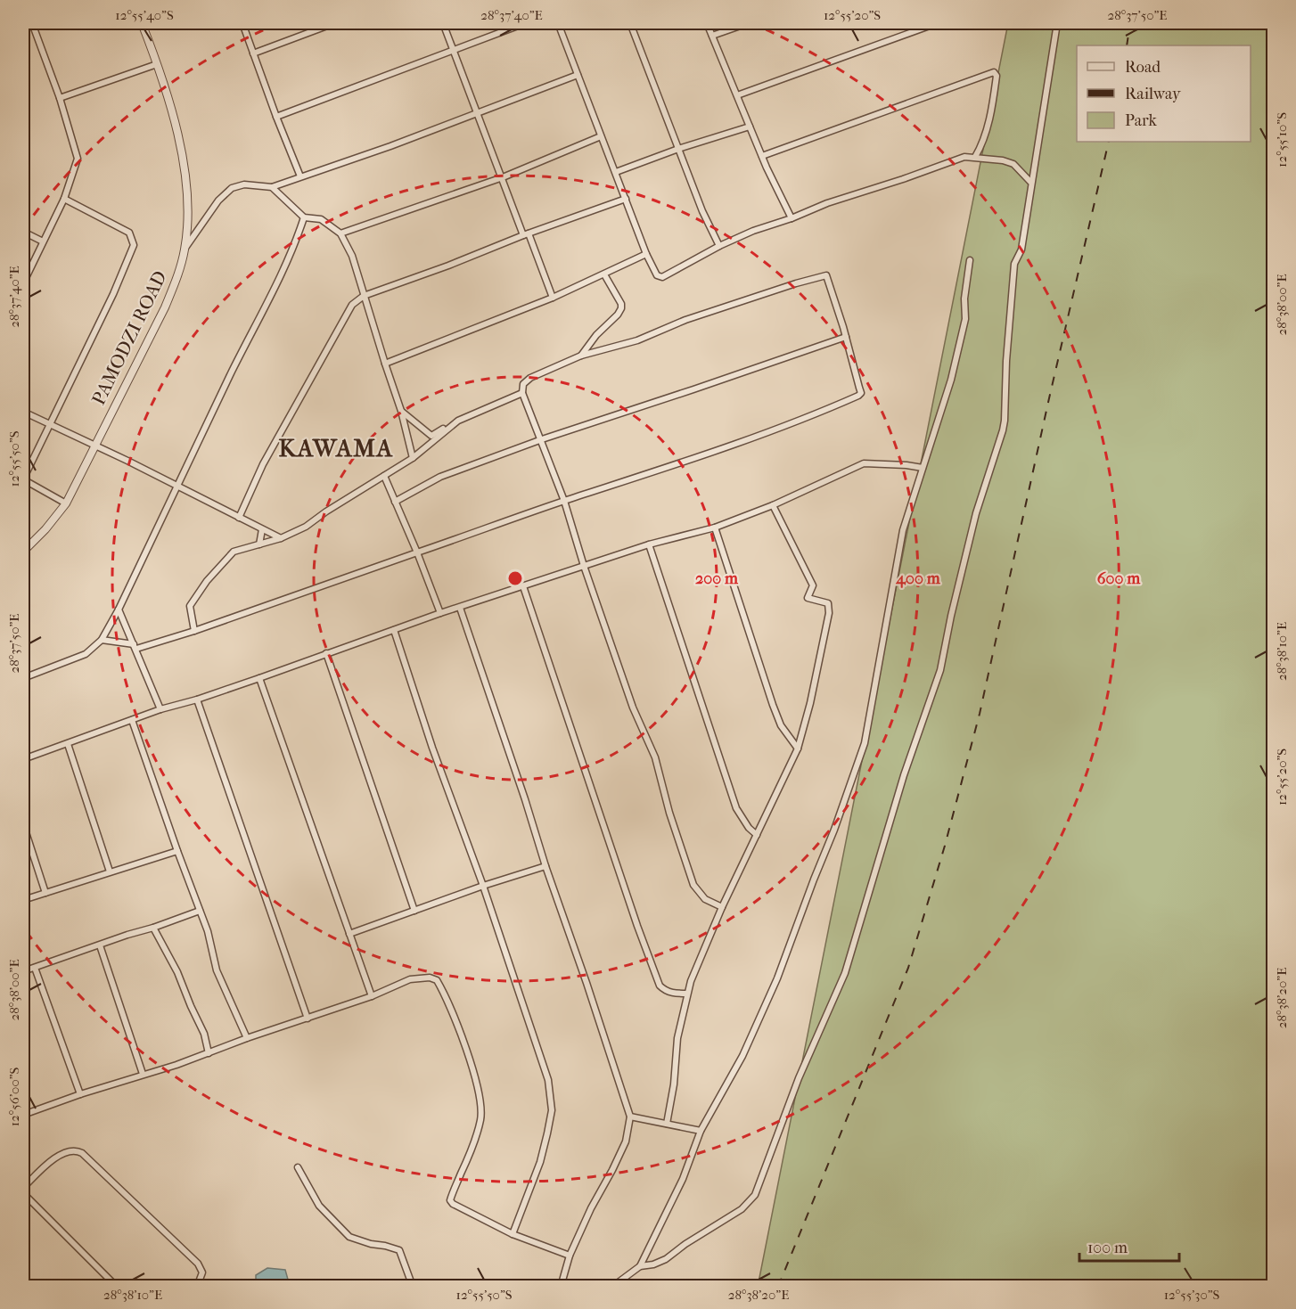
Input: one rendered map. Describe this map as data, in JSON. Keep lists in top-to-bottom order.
{
  "streets": {
    "street": ["PAMODZI ROAD"]
  },
  "districts": ["KAWAMA"],
  "legend": ["Road", "Railway", "Park"],
  "scale_bar": "100 m",
  "coordinates": [
    "12°55'40\"S",
    "28°37'40\"E",
    "12°55'20\"S",
    "28°37'50\"E",
    "12°55'10\"S",
    "28°38'00\"E",
    "12°55'50\"S",
    "28°38'10\"E",
    "28°38'20\"E",
    "12°56'00\"S",
    "12°55'30\"S"
  ],
  "rings": ["200 m", "400 m", "600 m"]
}
